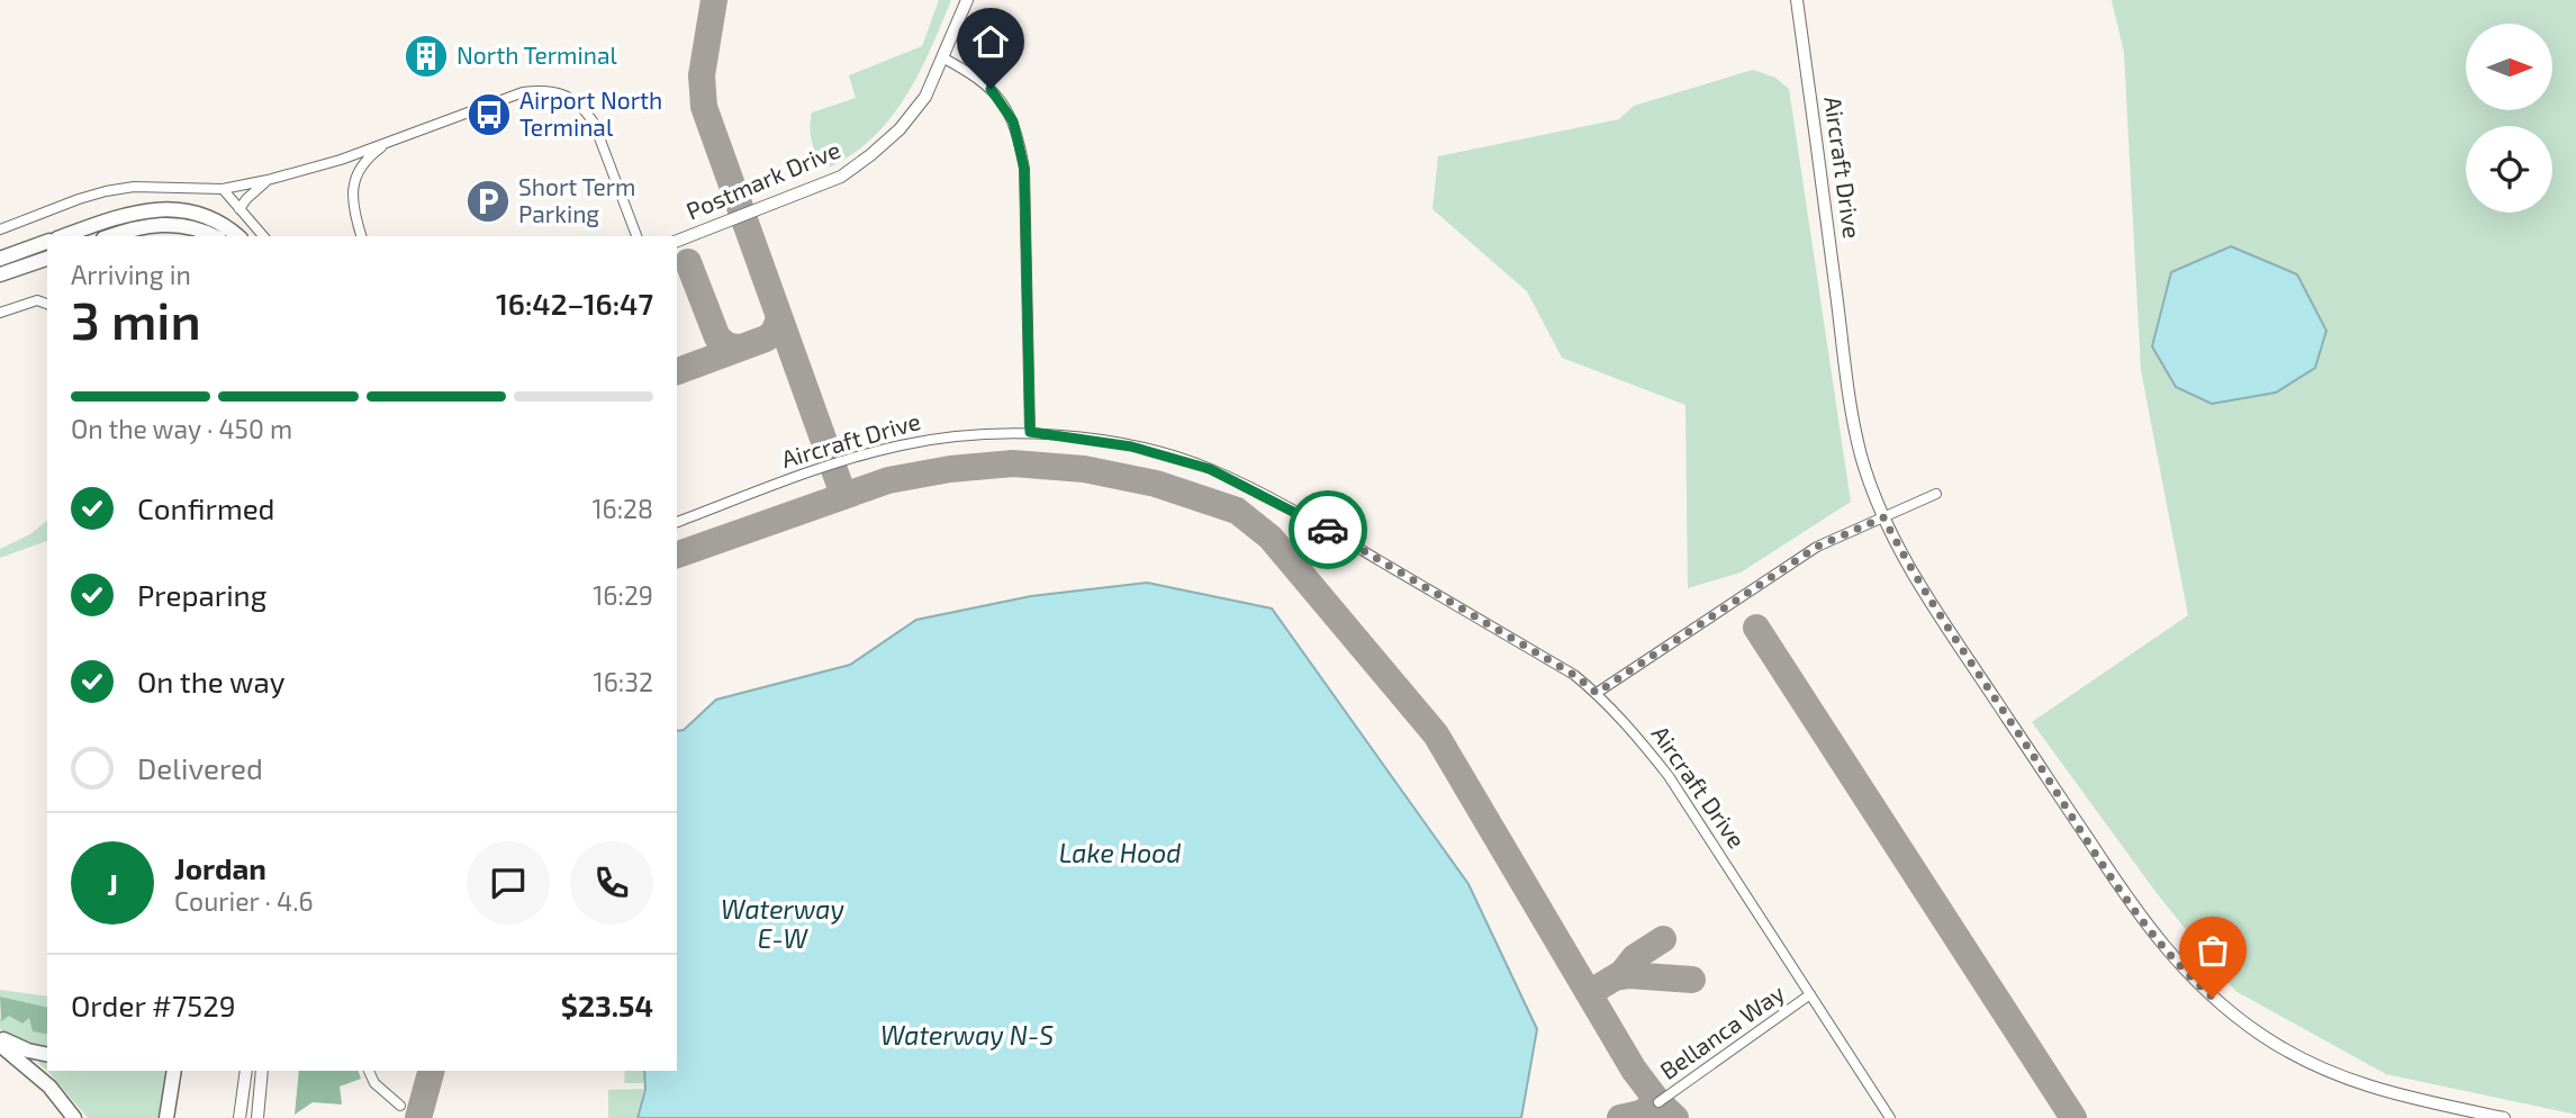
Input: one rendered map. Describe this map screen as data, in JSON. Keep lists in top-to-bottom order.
{
  "streets": {
    "street": ["Aircraft Drive", "Postmark Drive", "Bellanca Way"]
  },
  "crossings": [
    ["Aircraft Drive", "Bellanca Way"]
  ],
  "water": ["Lake Hood", "Waterway E-W", "Waterway N-S"],
  "places": {
    "building": ["North Terminal"],
    "bus stop": ["Airport North Terminal"],
    "parking": ["Short Term Parking"]
  },
  "north": "right",
  "page": {
    "heading": ["3 min", "Arriving in", "16:42–16:47"],
    "panel": [
      "Jordan",
      "Courier · 4.6",
      "Order #7529",
      "$23.54"
    ],
    "bar": "On the way · 450 m",
    "list": [
      ["Confirmed", "16:28"],
      ["Preparing", "16:29"],
      ["On the way", "16:32"],
      "Delivered"
    ],
    "round": "J"
  }
}
